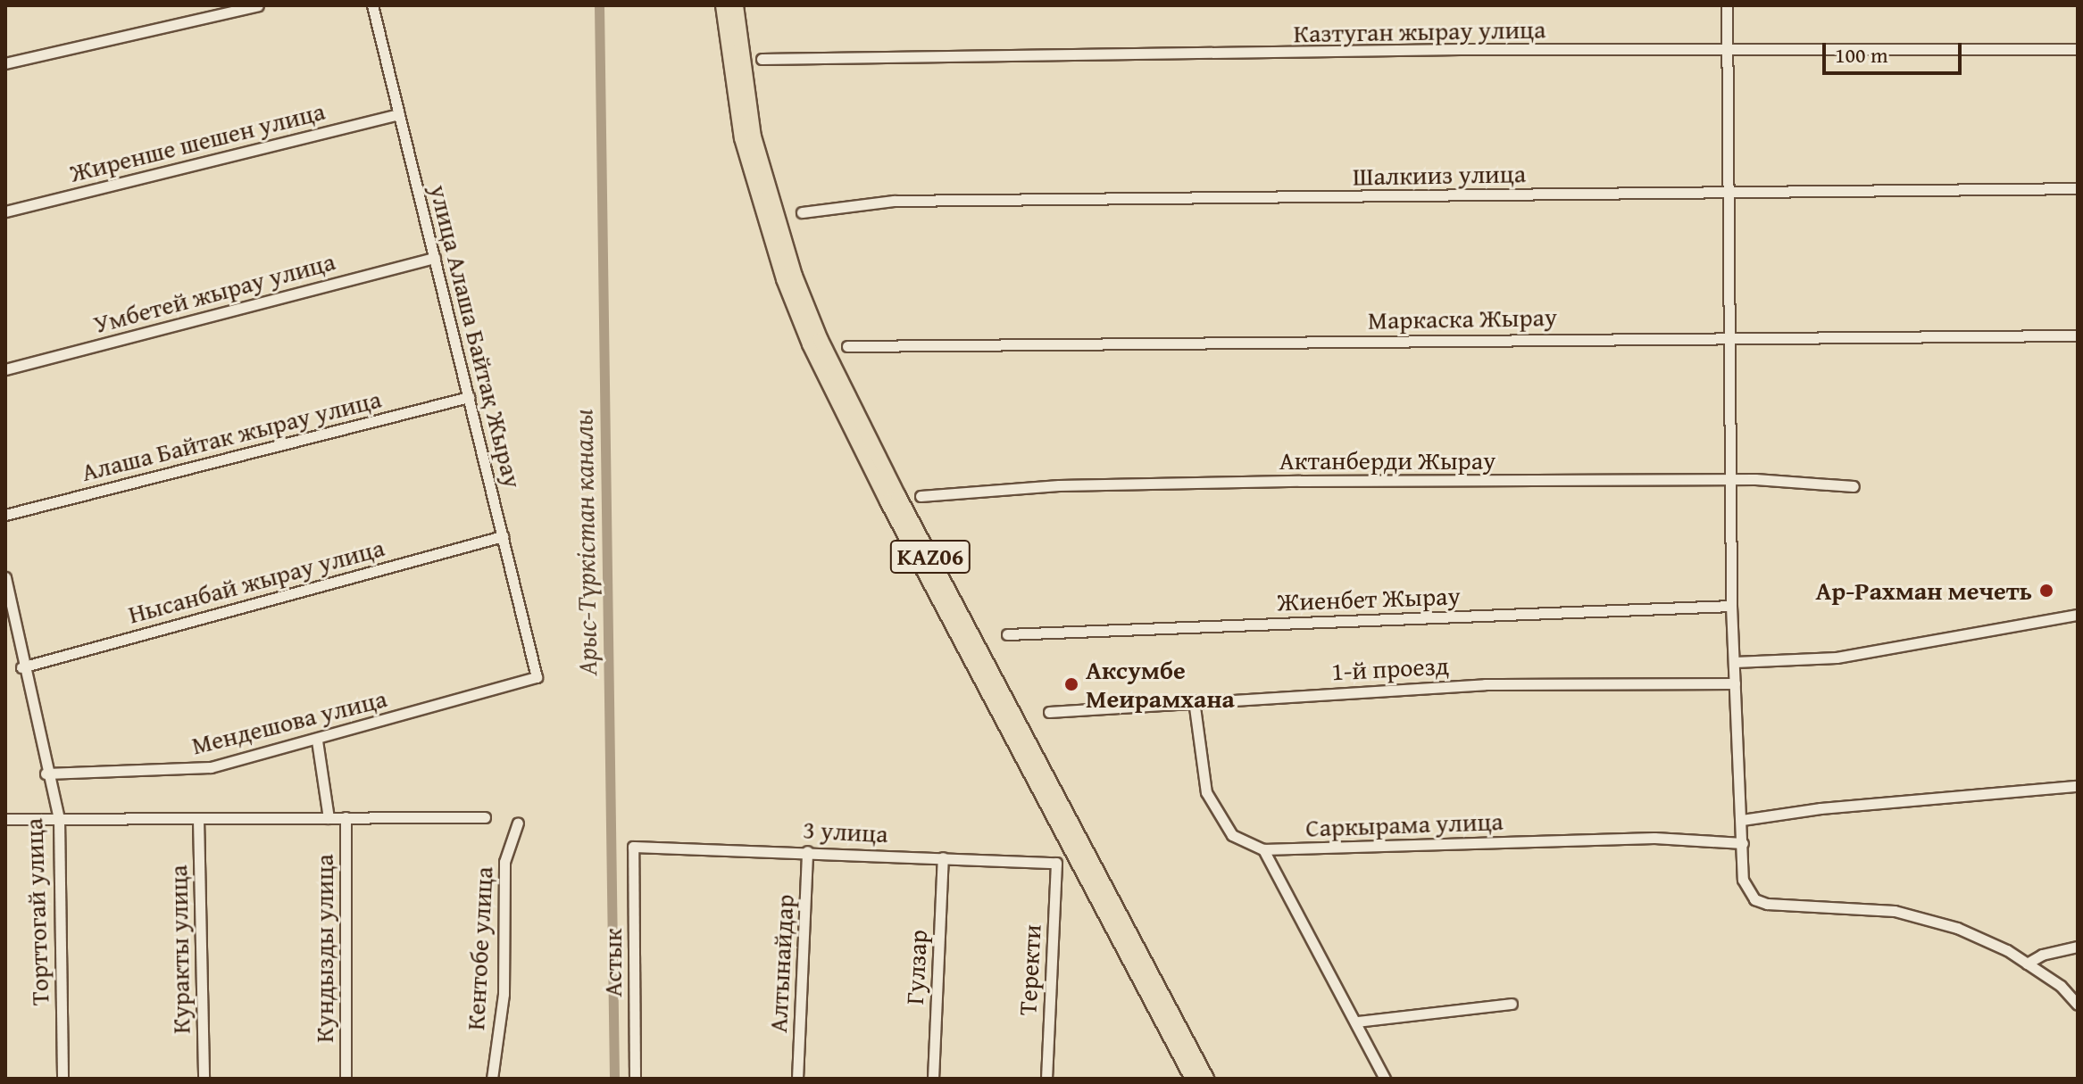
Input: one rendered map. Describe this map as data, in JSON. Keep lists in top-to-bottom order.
{
  "streets": {
    "highway": ["KАZ06"],
    "street": [
      "Казтуган жырау улица",
      "Жиренше шешен улица",
      "Шалкииз улица",
      "Умбетей жырау улица",
      "Маркаска Жырау",
      "улица Алаша Байтақ Жырау",
      "Алаша Байтак жырау улица",
      "Актанберди Жырау",
      "Нысанбай жырау улица",
      "Жиенбет Жырау",
      "1-й проезд",
      "Мендешова улица",
      "Саркырама улица",
      "3 улица",
      "Торттогай улица",
      "Кундызды улица",
      "Кентобе улица",
      "Куракты улица",
      "Астык",
      "Алтынайдар",
      "Гулзар",
      "Теректи"
    ]
  },
  "crossings": [
    ["Жиренше шешен улица", "улица Алаша Байтақ Жырау"],
    ["Умбетей жырау улица", "улица Алаша Байтақ Жырау"],
    ["улица Алаша Байтақ Жырау", "Алаша Байтак жырау улица"],
    ["улица Алаша Байтақ Жырау", "Нысанбай жырау улица"],
    ["улица Алаша Байтақ Жырау", "Мендешова улица"],
    ["Нысанбай жырау улица", "Торттогай улица"],
    ["Мендешова улица", "Торттогай улица"],
    ["3 улица", "Астык"],
    ["3 улица", "Алтынайдар"],
    ["3 улица", "Гулзар"],
    ["3 улица", "Теректи"]
  ],
  "water": ["Арыс-Түркістан каналы"],
  "places": ["Ар-Рахман мечеть", "Аксумбе Меирамхана"],
  "scale_bar": "100 m"
}
